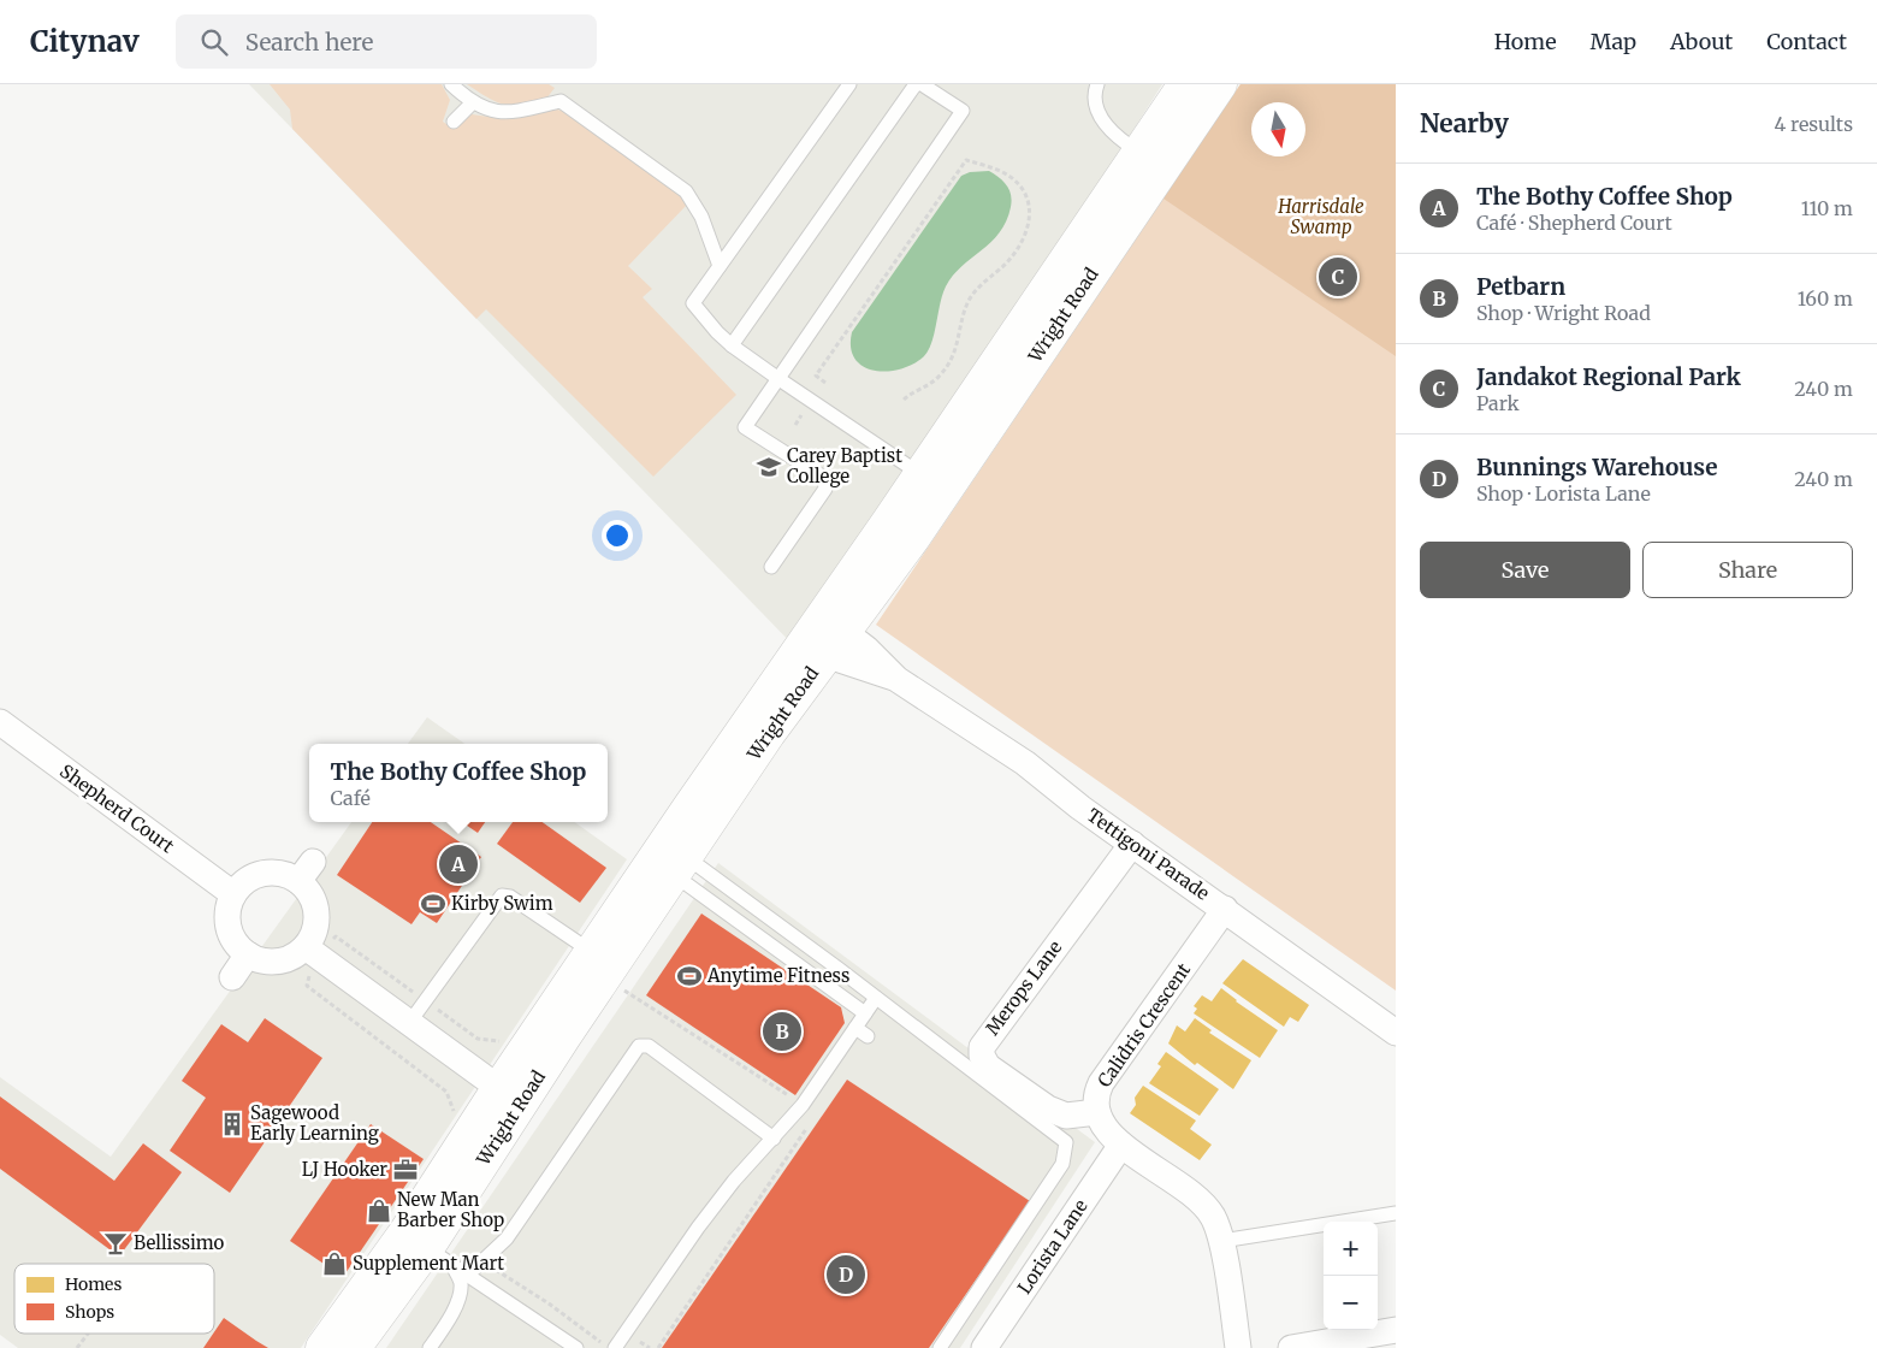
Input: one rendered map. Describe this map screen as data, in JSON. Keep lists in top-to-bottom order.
{
  "streets": {
    "street": [
      "Wright Road",
      "Shepherd Court",
      "Tettigoni Parade",
      "Merops Lane",
      "Calidris Crescent",
      "Lorista Lane"
    ]
  },
  "crossings": [
    ["Wright Road", "Tettigoni Parade"],
    ["Tettigoni Parade", "Merops Lane"],
    ["Tettigoni Parade", "Calidris Crescent"],
    ["Merops Lane", "Calidris Crescent"],
    ["Calidris Crescent", "Lorista Lane"]
  ],
  "parks": ["Harrisdale Swamp"],
  "places": {
    "school or university": ["Carey Baptist College"],
    "sports": ["Kirby Swim", "Anytime Fitness"],
    "building": ["Sagewood Early Learning"],
    "office": ["LJ Hooker"],
    "shop": ["New Man Barber Shop", "Supplement Mart"],
    "bar": ["Bellissimo"]
  },
  "legend": ["Homes", "Shops"],
  "north": "bottom",
  "page": {
    "header": "Citynav",
    "search": "Search here",
    "nav": [
      "Home",
      "Map",
      "About",
      "Contact"
    ],
    "heading": ["Nearby", "4 results"],
    "list": [
      {
        "mark": "A",
        "name": "The Bothy Coffee Shop",
        "note": "Café · Shepherd Court",
        "value": "110 m"
      },
      {
        "mark": "B",
        "name": "Petbarn",
        "note": "Shop · Wright Road",
        "value": "160 m"
      },
      {
        "mark": "C",
        "name": "Jandakot Regional Park",
        "note": "Park",
        "value": "240 m"
      },
      {
        "mark": "D",
        "name": "Bunnings Warehouse",
        "note": "Shop · Lorista Lane",
        "value": "240 m"
      }
    ],
    "pins": [
      "C",
      "A",
      "B",
      "D"
    ],
    "buttons": ["Save", "Share"],
    "popup": ["The Bothy Coffee Shop", "Café"],
    "map_buttons": ["+", "−"]
  }
}
